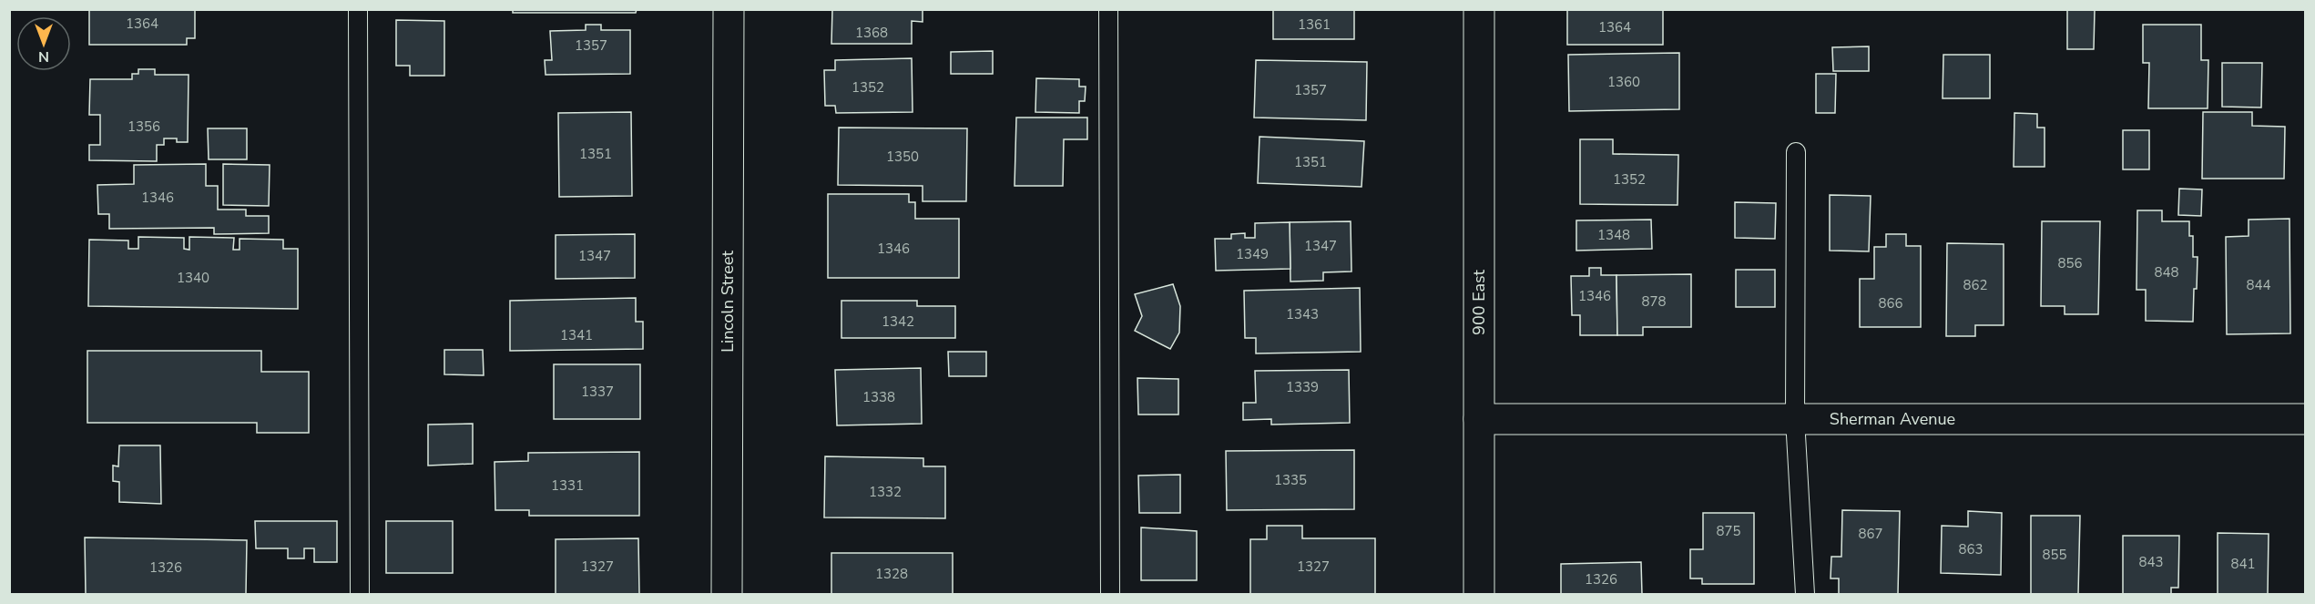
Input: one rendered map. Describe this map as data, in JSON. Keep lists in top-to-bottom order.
{
  "streets": {
    "street": ["Lincoln Street", "900 East", "Sherman Avenue"]
  },
  "crossings": [
    ["900 East", "Sherman Avenue"]
  ],
  "house_numbers": [
    "1364",
    "1361",
    "1364",
    "1368",
    "1357",
    "1360",
    "1352",
    "1357",
    "1356",
    "1351",
    "1350",
    "1351",
    "1352",
    "1346",
    "1348",
    "1347",
    "1346",
    "1349",
    "1347",
    "856",
    "848",
    "1340",
    "862",
    "844",
    "1346",
    "878",
    "866",
    "1343",
    "1342",
    "1341",
    "1339",
    "1337",
    "1338",
    "1335",
    "1331",
    "1332",
    "875",
    "867",
    "863",
    "855",
    "843",
    "841",
    "1327",
    "1327",
    "1326",
    "1328",
    "1326"
  ],
  "north": "bottom"
}
